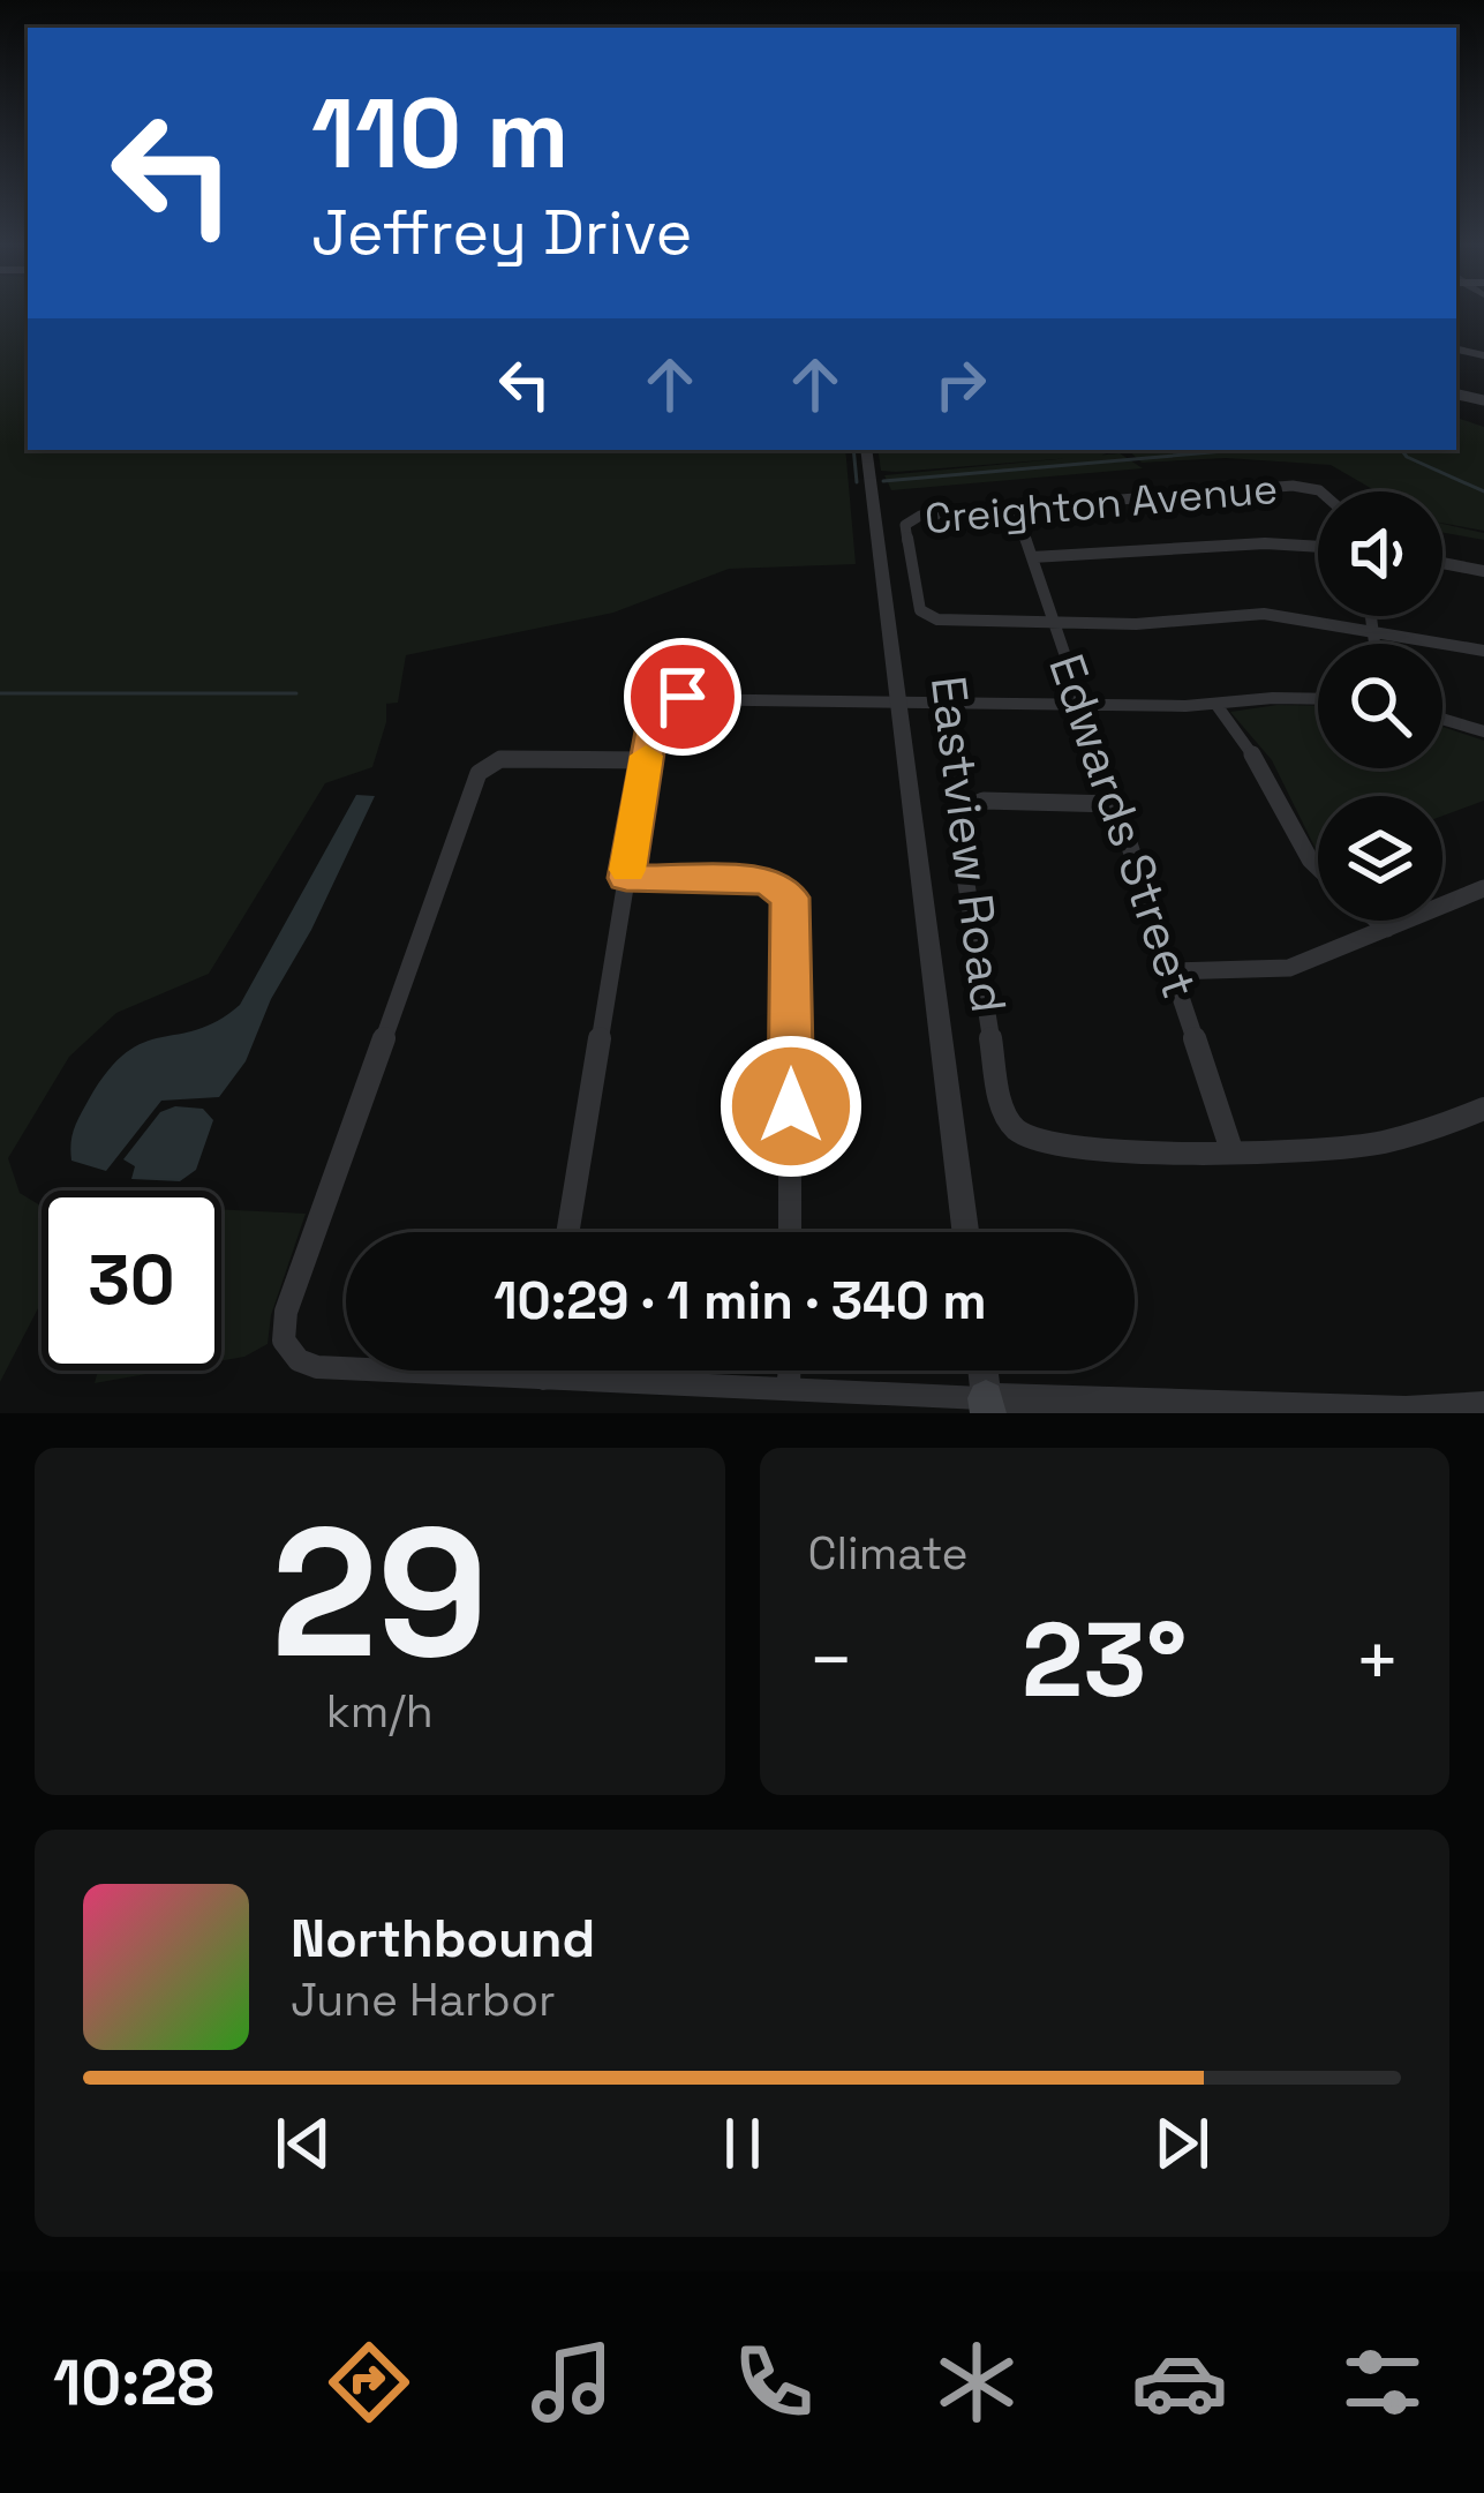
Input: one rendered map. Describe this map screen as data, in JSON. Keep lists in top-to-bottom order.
{
  "streets": {
    "street": ["Creighton Avenue", "Edwards Street", "Eastview Road"]
  },
  "crossings": [
    ["Creighton Avenue", "Edwards Street"]
  ],
  "page": {
    "turn": ["110 m", "Jeffrey Drive"],
    "limit": "30",
    "trip": "10:29 · 1 min · 340 m",
    "tile": [
      ["29", "km/h"],
      "Climate"
    ],
    "heat": ["−", "23°", "+"],
    "song": ["Northbound", "June Harbor"],
    "tabs": "10:28"
  }
}
